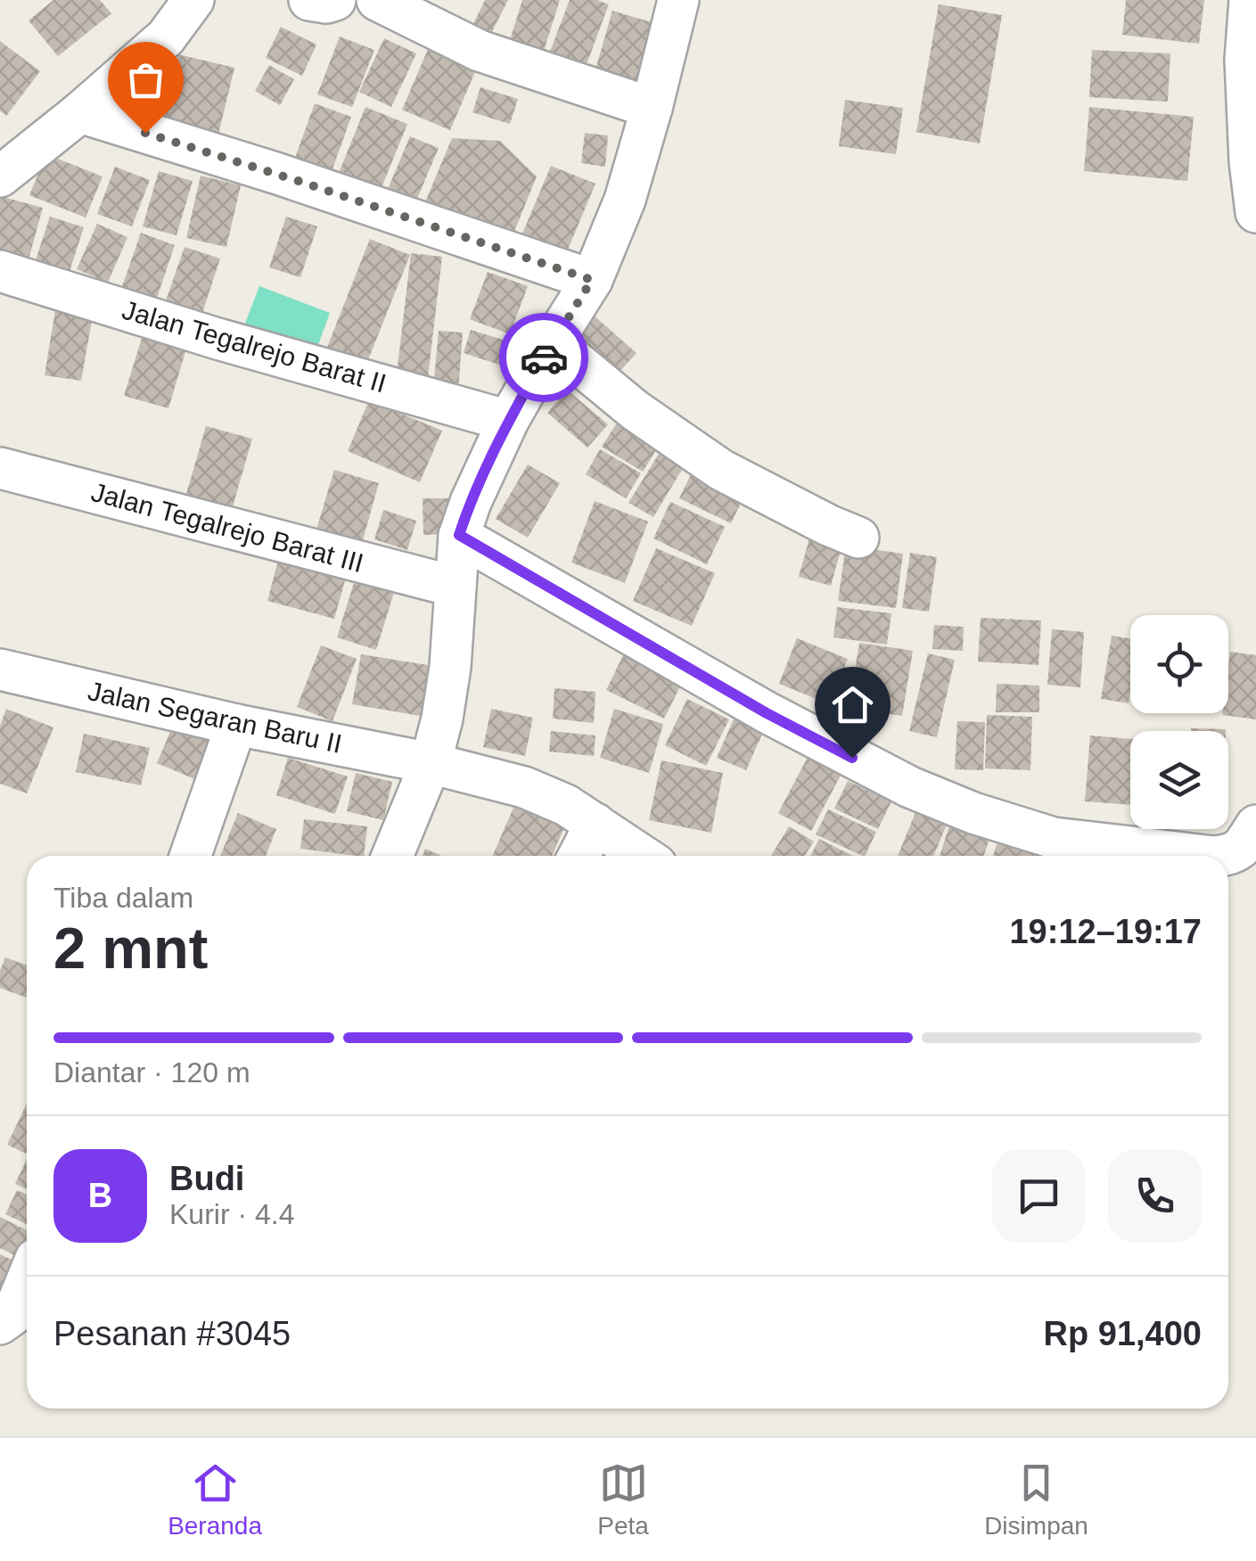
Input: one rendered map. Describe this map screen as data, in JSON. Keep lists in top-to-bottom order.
{
  "streets": {
    "street": ["Jalan Tegalrejo Barat II", "Jalan Tegalrejo Barat III", "Jalan Segaran Baru II"]
  },
  "page": {
    "heading": ["2 mnt", "Tiba dalam", "19:12–19:17"],
    "panel": [
      "Budi",
      "Kurir · 4.4",
      "Pesanan #3045",
      "Rp 91,400"
    ],
    "bar": "Diantar · 120 m",
    "round": "B",
    "tabs": ["Beranda", "Peta", "Disimpan"]
  }
}
